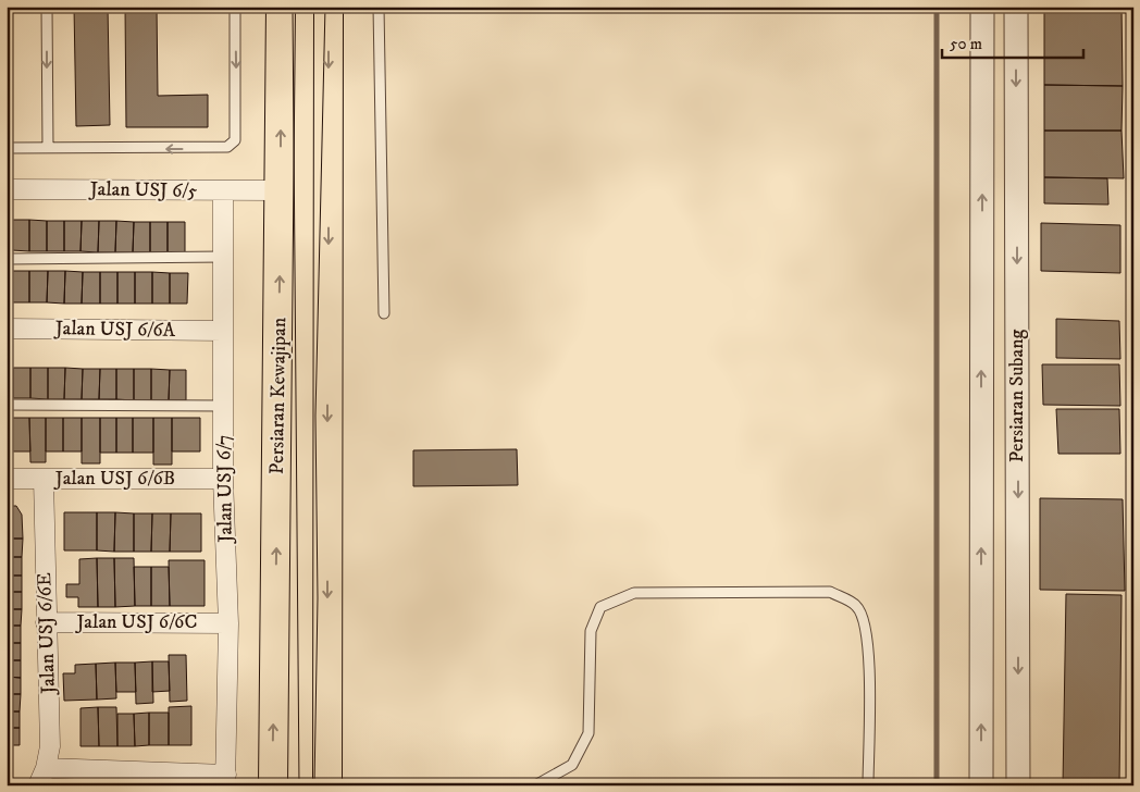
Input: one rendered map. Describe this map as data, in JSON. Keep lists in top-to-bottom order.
{
  "streets": {
    "main road": ["Persiaran Kewajipan"],
    "street": [
      "Jalan USJ 6/5",
      "Jalan USJ 6/6A",
      "Persiaran Subang",
      "Jalan USJ 6/6B",
      "Jalan USJ 6/7",
      "Jalan USJ 6/6C",
      "Jalan USJ 6/6E"
    ]
  },
  "crossings": [
    ["Jalan USJ 6/5", "Persiaran Kewajipan"],
    ["Jalan USJ 6/5", "Jalan USJ 6/7"],
    ["Jalan USJ 6/6A", "Jalan USJ 6/7"],
    ["Jalan USJ 6/6B", "Jalan USJ 6/7"],
    ["Jalan USJ 6/6B", "Jalan USJ 6/6E"],
    ["Jalan USJ 6/7", "Jalan USJ 6/6C"],
    ["Jalan USJ 6/6C", "Jalan USJ 6/6E"]
  ],
  "scale_bar": "50 m"
}
